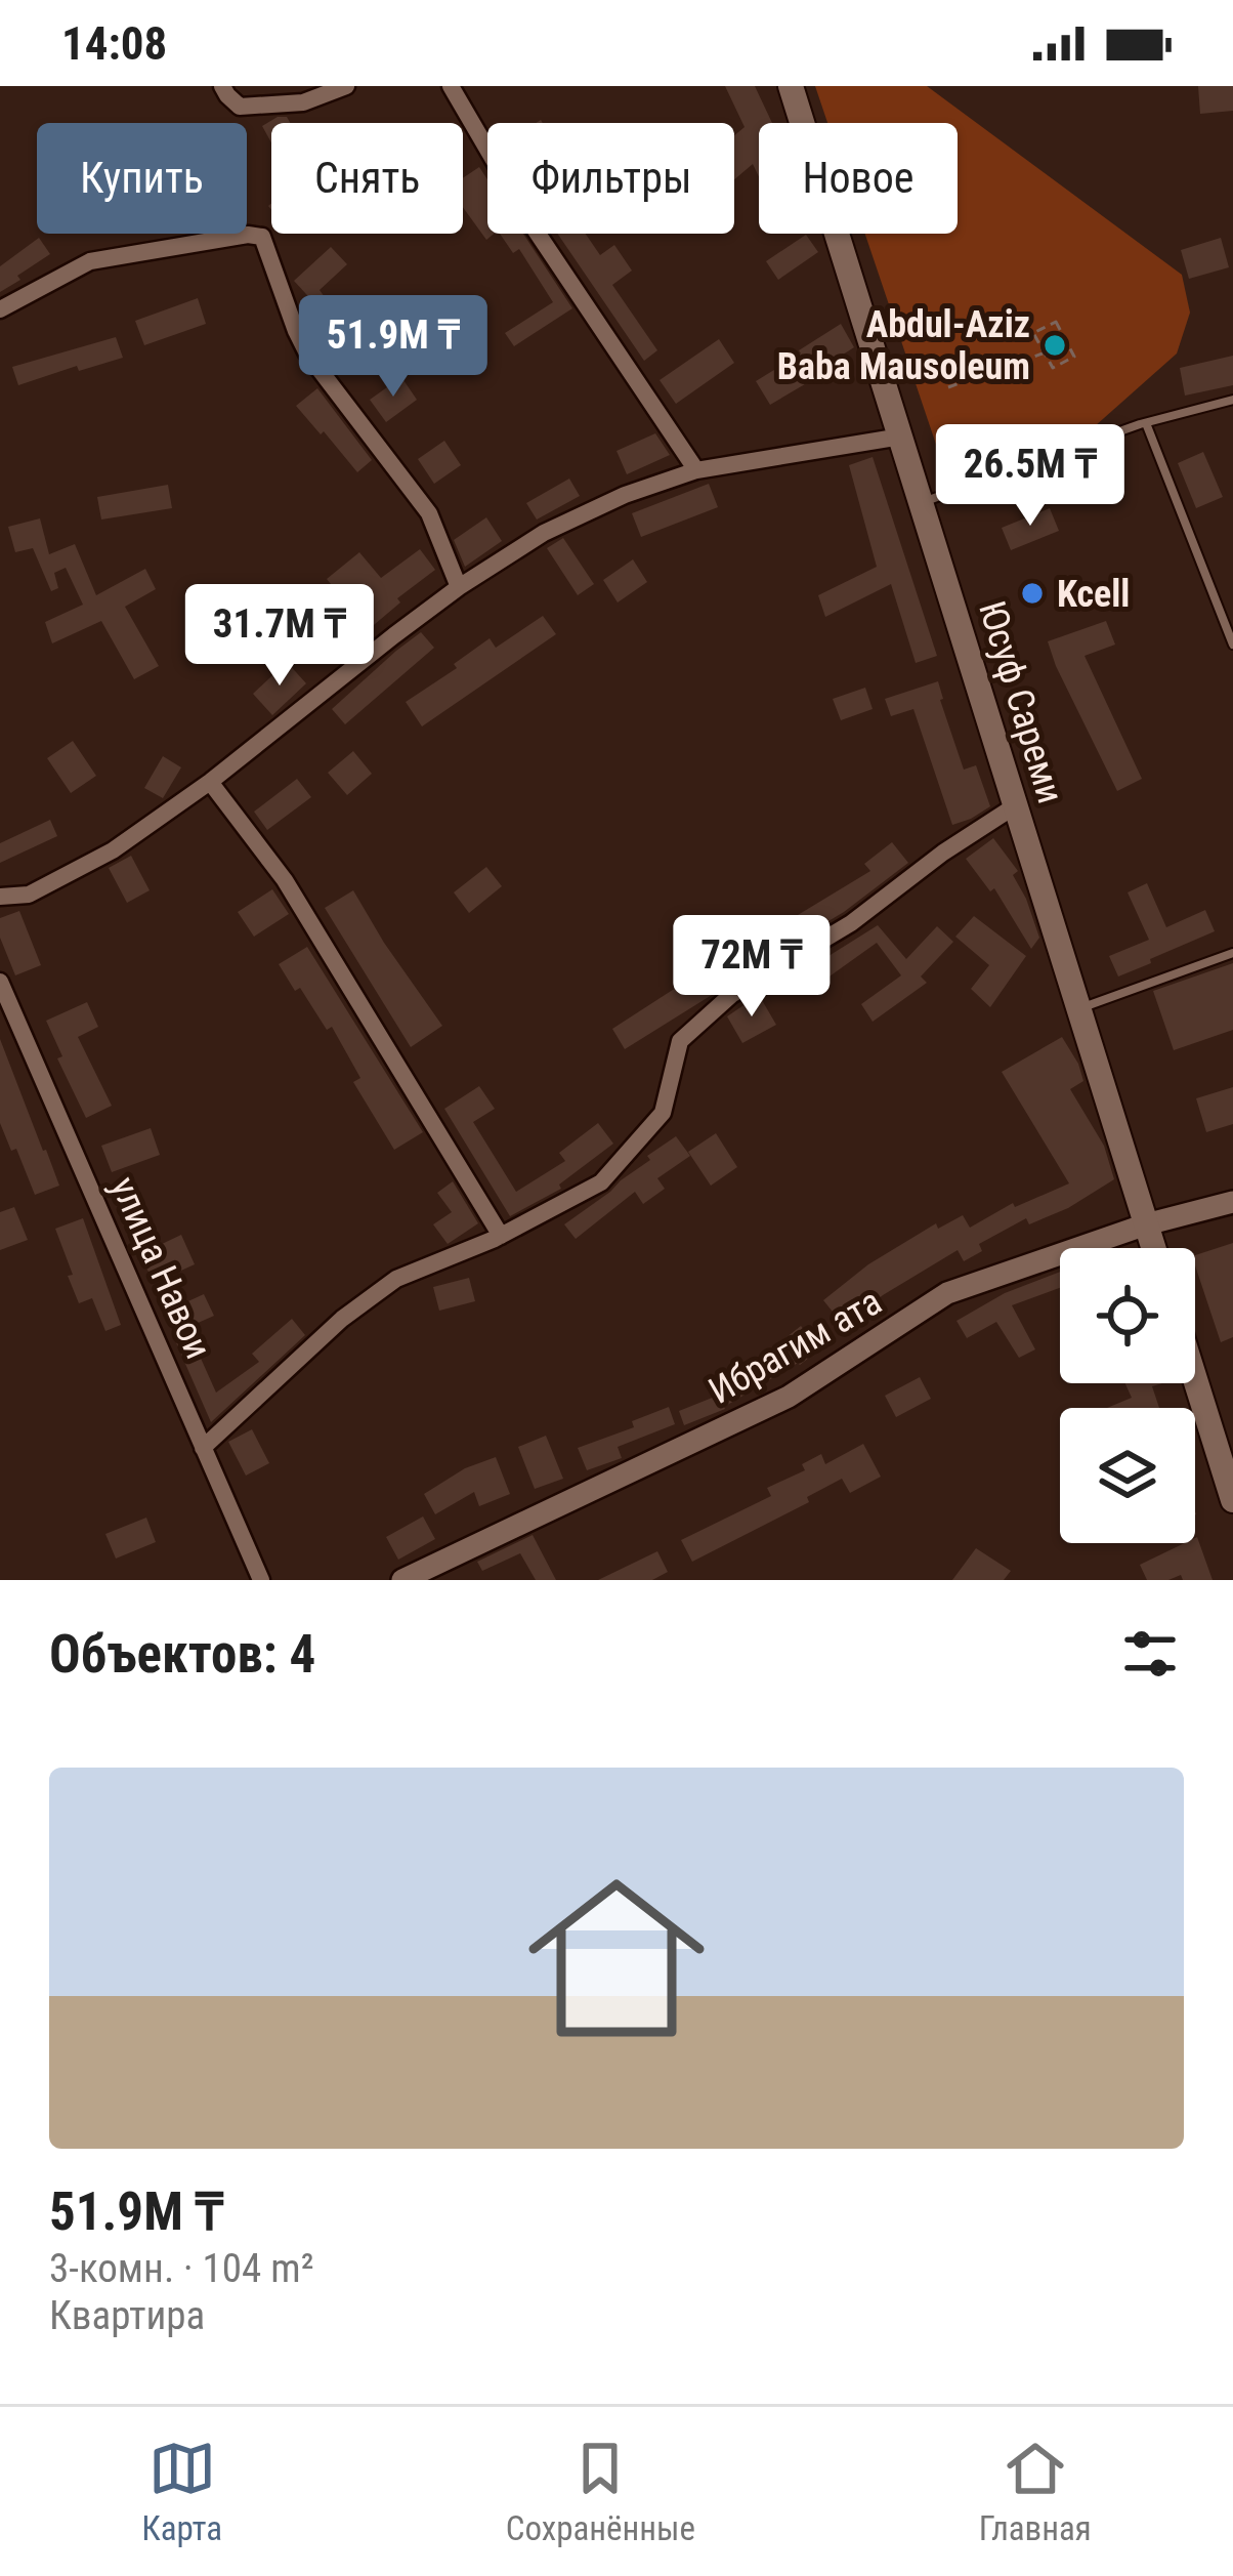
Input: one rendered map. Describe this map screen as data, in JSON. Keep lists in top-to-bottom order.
{
  "streets": {
    "main road": ["Юсуф Сареми"],
    "street": ["улица Навои", "Ибрагим ата"]
  },
  "crossings": [
    ["Юсуф Сареми", "Ибрагим ата"]
  ],
  "places": ["Abdul-Aziz Baba Mausoleum", "Kcell"],
  "page": {
    "status": "14:08",
    "chip": [
      "Купить",
      "Снять",
      "Фильтры",
      "Новое"
    ],
    "price": [
      "51.9M ₸",
      "26.5M ₸",
      "31.7M ₸",
      "72M ₸"
    ],
    "heading": "Объектов: 4",
    "list": [
      {
        "name": "51.9M ₸",
        "note": "3-комн. · 104 m² · Квартира"
      }
    ],
    "tabs": ["Карта", "Сохранённые", "Главная"]
  }
}
